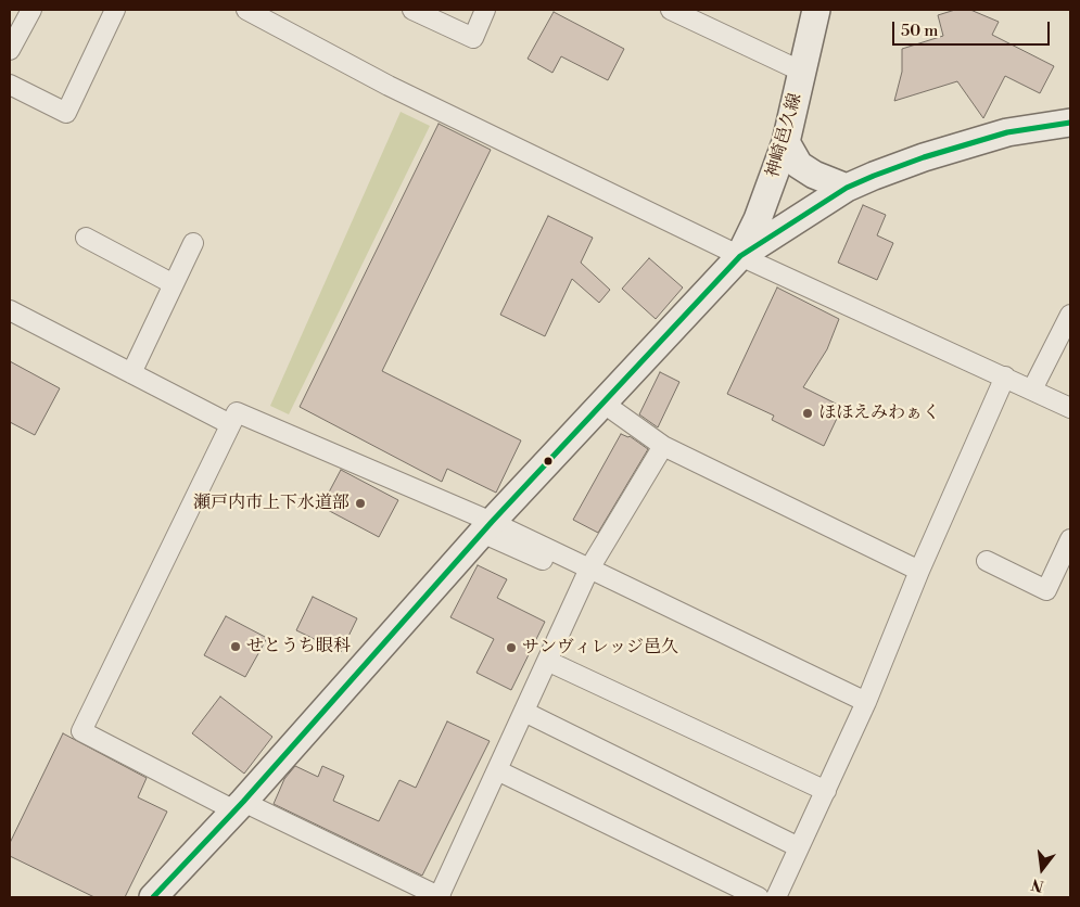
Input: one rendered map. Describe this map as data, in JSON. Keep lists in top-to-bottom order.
{
  "streets": {
    "main road": ["神崎邑久線"]
  },
  "places": [
    "ほほえみわぁく",
    "瀬戸内市上下水道部",
    "せとうち眼科",
    "サンヴィレッジ邑久"
  ],
  "scale_bar": "50 m",
  "north": "bottom"
}
